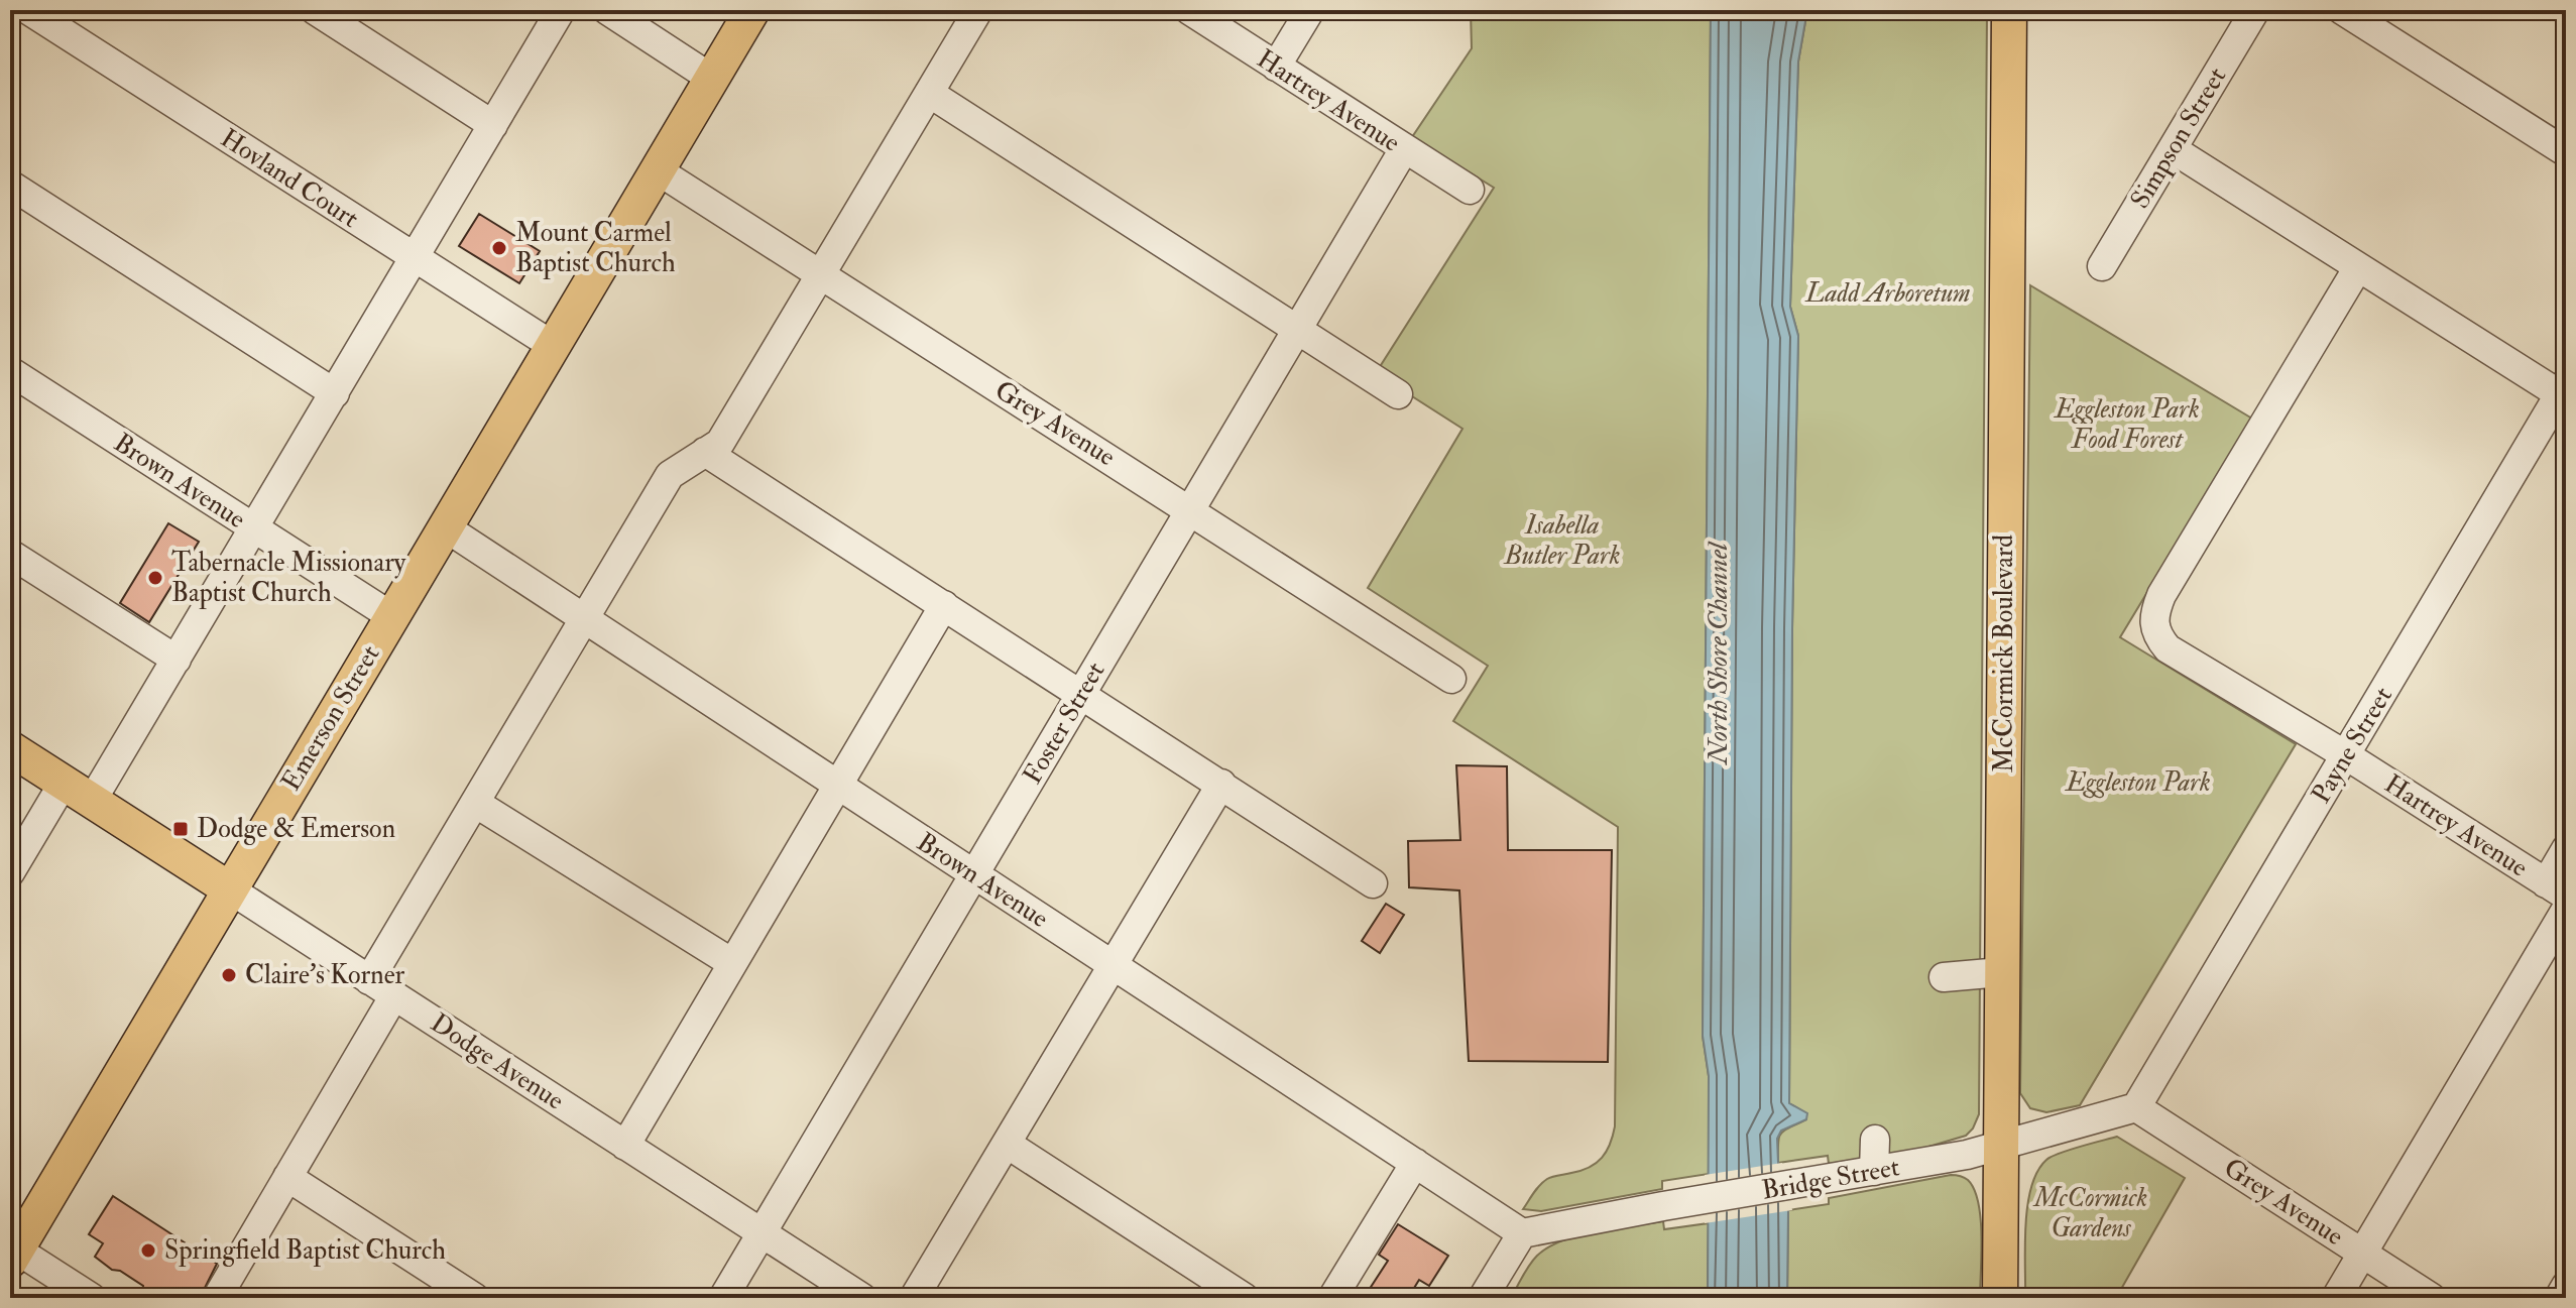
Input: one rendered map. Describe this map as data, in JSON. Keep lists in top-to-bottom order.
{
  "streets": {
    "main road": ["McCormick Boulevard", "Emerson Street", "Dodge Avenue"],
    "street": [
      "Hartrey Avenue",
      "Simpson Street",
      "Hovland Court",
      "Grey Avenue",
      "Brown Avenue",
      "Foster Street",
      "Payne Street",
      "Bridge Street"
    ]
  },
  "crossings": [
    ["Hartrey Avenue", "Foster Street"],
    ["Hartrey Avenue", "Payne Street"],
    ["Hovland Court", "Emerson Street"],
    ["Grey Avenue", "Emerson Street"],
    ["Grey Avenue", "Foster Street"],
    ["Grey Avenue", "Payne Street"],
    ["Grey Avenue", "Bridge Street"],
    ["Brown Avenue", "Emerson Street"],
    ["Brown Avenue", "Foster Street"],
    ["Brown Avenue", "Bridge Street"],
    ["McCormick Boulevard", "Bridge Street"],
    ["Emerson Street", "Dodge Avenue"],
    ["Foster Street", "Dodge Avenue"],
    ["Payne Street", "Bridge Street"]
  ],
  "water": ["North Shore Channel"],
  "parks": [
    "Ladd Arboretum",
    "Eggleston Park Food Forest",
    "Isabella Butler Park",
    "Eggleston Park",
    "McCormick Gardens"
  ],
  "places": {
    "other": [
      "Mount Carmel Baptist Church",
      "Tabernacle Missionary Baptist Church",
      "Claire's Korner",
      "Springfield Baptist Church"
    ],
    "transit": ["Dodge & Emerson"]
  }
}
